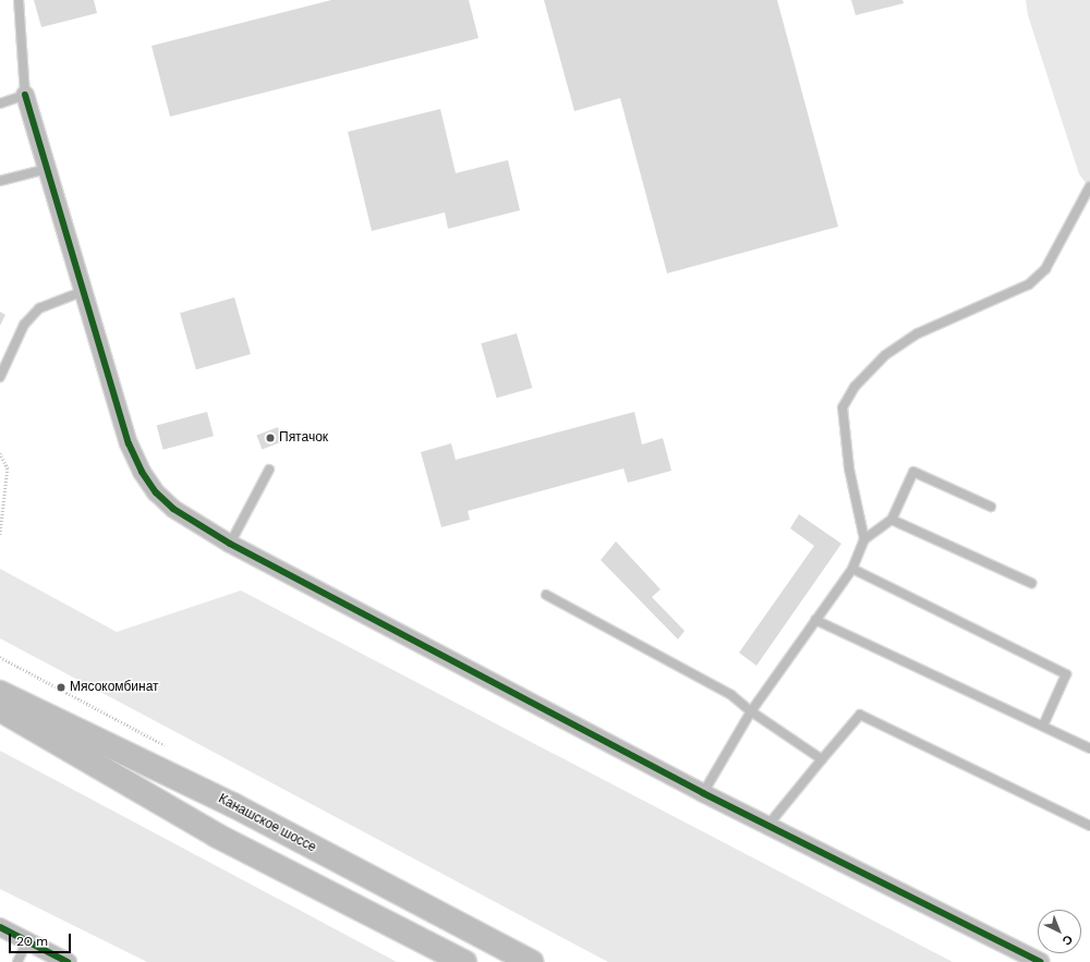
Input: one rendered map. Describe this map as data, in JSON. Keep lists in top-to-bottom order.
{
  "streets": {
    "main road": ["Канашское шоссе"]
  },
  "places": ["Пятачок", "Мясокомбинат"],
  "scale_bar": "20 m",
  "north": "bottom right"
}
